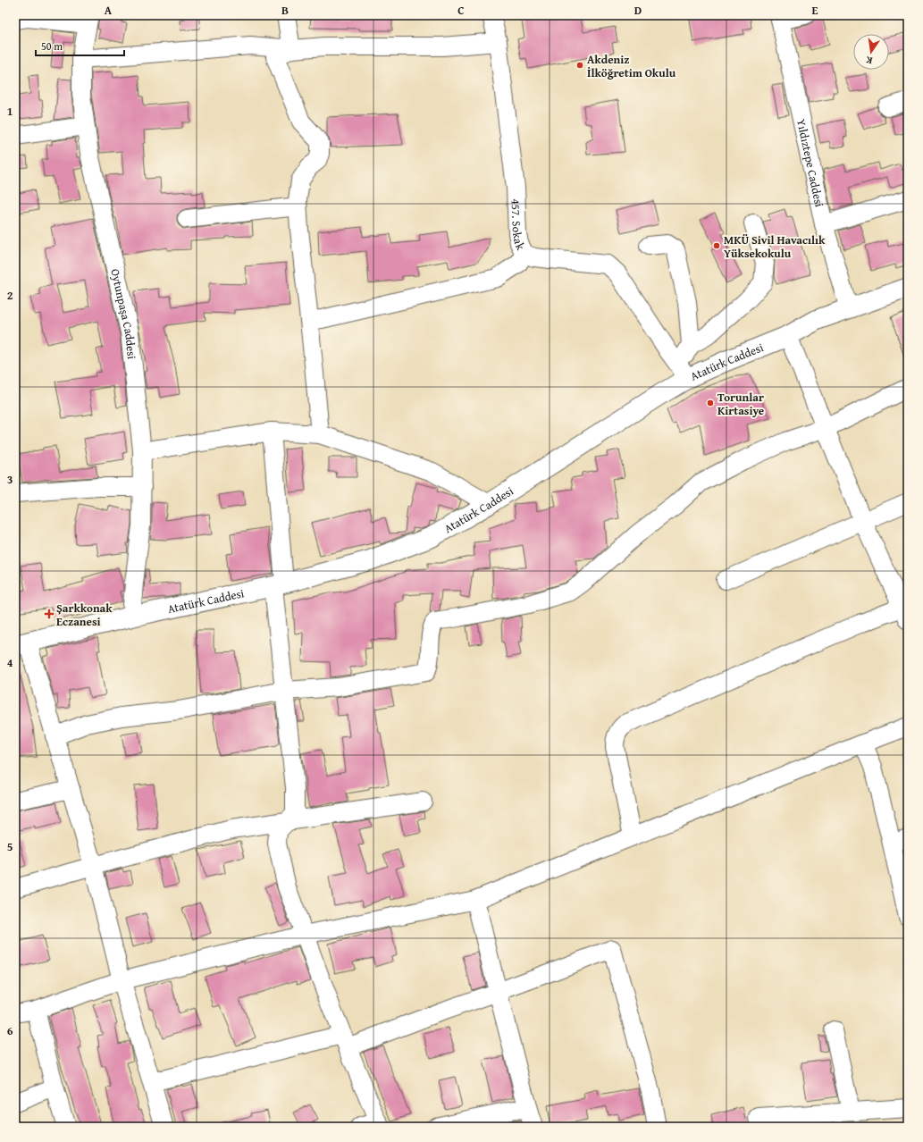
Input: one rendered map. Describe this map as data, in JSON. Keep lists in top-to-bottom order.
{
  "streets": {
    "main road": ["Atatürk Caddesi"],
    "street": ["Yıldıztepe Caddesi", "457. Sokak", "Oytunpaşa Caddesi"]
  },
  "crossings": [
    ["Yıldıztepe Caddesi", "Atatürk Caddesi"],
    ["457. Sokak", "Atatürk Caddesi"],
    ["Oytunpaşa Caddesi", "Atatürk Caddesi"]
  ],
  "places": {
    "other": ["Akdeniz İlköğretim Okulu", "MKÜ Sivil Havacılık Yüksekokulu", "Torunlar Kirtasiye"],
    "health": ["Şarkkonak Eczanesi"]
  },
  "scale_bar": "50 m",
  "north": "bottom",
  "grid": {
    "columns": [
      "A",
      "B",
      "C",
      "D",
      "E"
    ],
    "rows": [
      "1",
      "2",
      "3",
      "4",
      "5",
      "6"
    ]
  }
}
